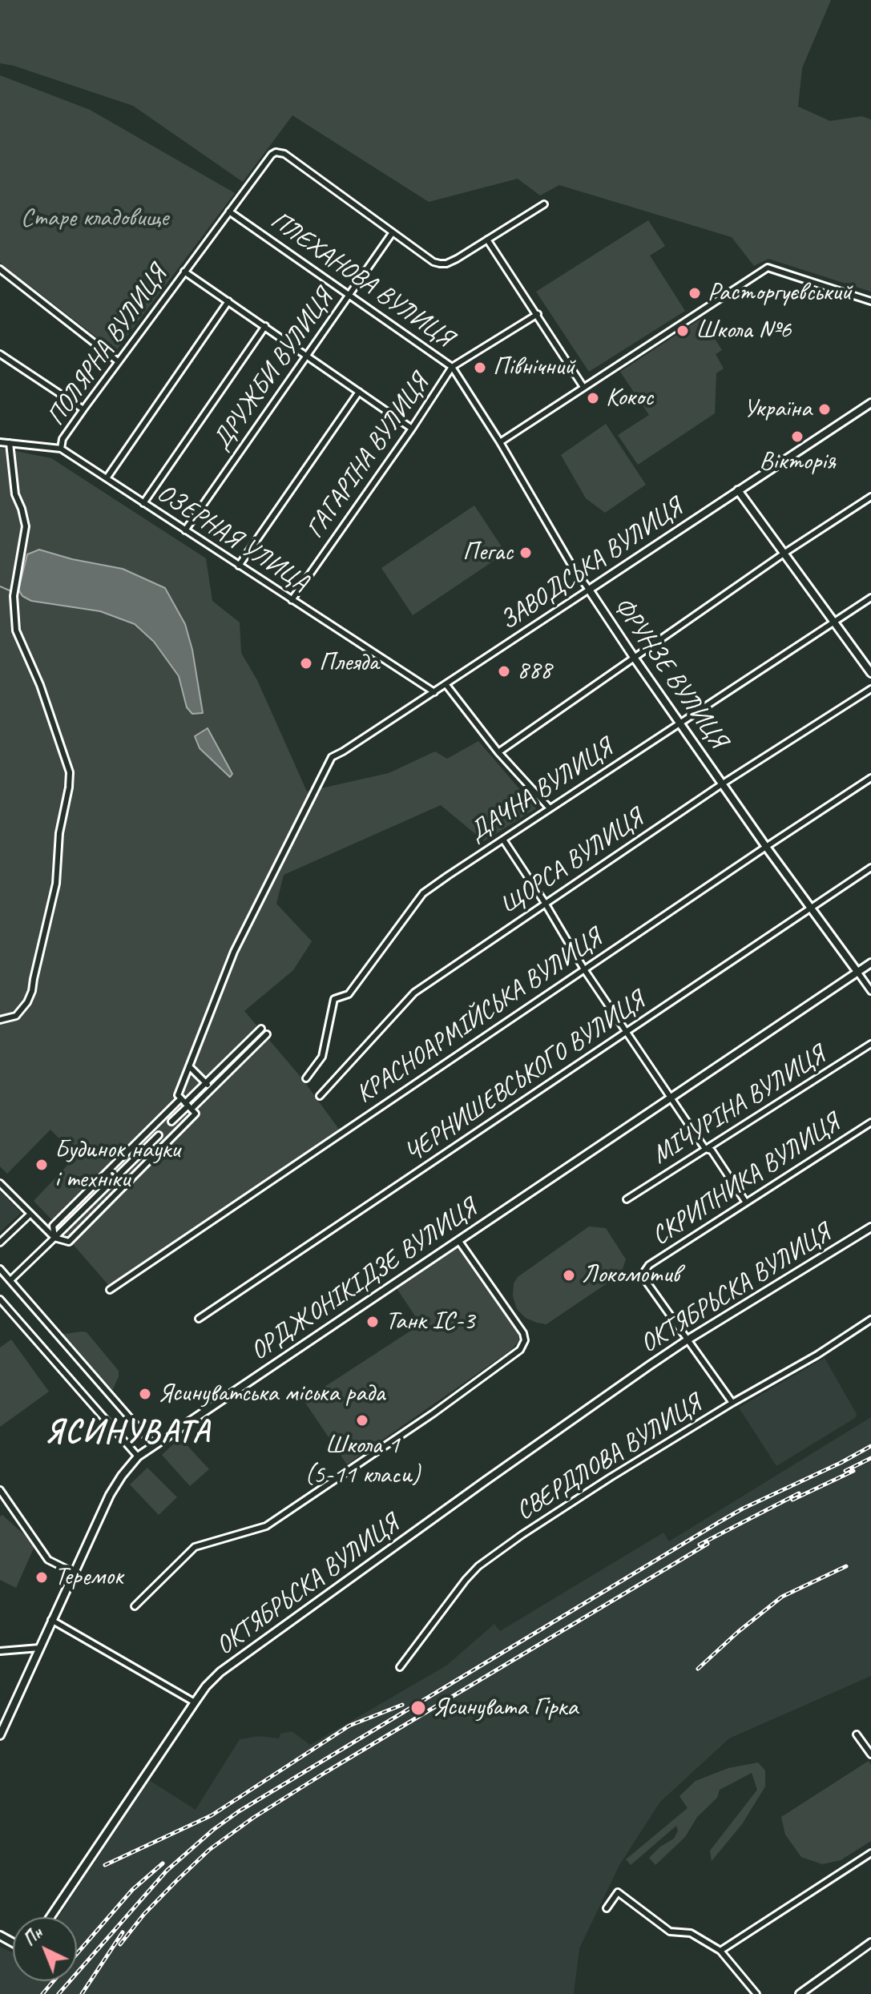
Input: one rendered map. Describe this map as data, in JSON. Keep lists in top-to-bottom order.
{
  "streets": {
    "main road": [
      "ЗАВОДСЬКА ВУЛИЦЯ",
      "ФРУНЗЕ ВУЛИЦЯ",
      "ОРДЖОНІКІДЗЕ ВУЛИЦЯ",
      "ОКТЯБРЬСКА ВУЛИЦЯ"
    ],
    "street": [
      "ПЛЕХАНОВА ВУЛИЦЯ",
      "ПОЛЯРНА ВУЛИЦЯ",
      "ДРУЖБИ ВУЛИЦЯ",
      "ГАГАРІНА ВУЛИЦЯ",
      "ОЗЕРНАЯ УЛИЦА",
      "ДАЧНА ВУЛИЦЯ",
      "ЩОРСА ВУЛИЦЯ",
      "КРАСНОАРМІЙСЬКА ВУЛИЦЯ",
      "ЧЕРНИШЕВСЬКОГО ВУЛИЦЯ",
      "МІЧУРІНА ВУЛИЦЯ",
      "СКРИПНИКА ВУЛИЦЯ",
      "СВЕРДЛОВА ВУЛИЦЯ"
    ]
  },
  "crossings": [
    ["ПЛЕХАНОВА ВУЛИЦЯ", "ПОЛЯРНА ВУЛИЦЯ"],
    ["ПЛЕХАНОВА ВУЛИЦЯ", "ДРУЖБИ ВУЛИЦЯ"],
    ["ПЛЕХАНОВА ВУЛИЦЯ", "ГАГАРІНА ВУЛИЦЯ"],
    ["ПЛЕХАНОВА ВУЛИЦЯ", "ФРУНЗЕ ВУЛИЦЯ"],
    ["ПОЛЯРНА ВУЛИЦЯ", "ДРУЖБИ ВУЛИЦЯ"],
    ["ПОЛЯРНА ВУЛИЦЯ", "ОЗЕРНАЯ УЛИЦА"],
    ["ДРУЖБИ ВУЛИЦЯ", "ОЗЕРНАЯ УЛИЦА"],
    ["ГАГАРІНА ВУЛИЦЯ", "ОЗЕРНАЯ УЛИЦА"],
    ["ГАГАРІНА ВУЛИЦЯ", "ФРУНЗЕ ВУЛИЦЯ"],
    ["ОЗЕРНАЯ УЛИЦА", "ЗАВОДСЬКА ВУЛИЦЯ"],
    ["ЗАВОДСЬКА ВУЛИЦЯ", "ФРУНЗЕ ВУЛИЦЯ"],
    ["ФРУНЗЕ ВУЛИЦЯ", "ДАЧНА ВУЛИЦЯ"],
    ["ФРУНЗЕ ВУЛИЦЯ", "ЩОРСА ВУЛИЦЯ"],
    ["ФРУНЗЕ ВУЛИЦЯ", "КРАСНОАРМІЙСЬКА ВУЛИЦЯ"],
    ["ФРУНЗЕ ВУЛИЦЯ", "ЧЕРНИШЕВСЬКОГО ВУЛИЦЯ"],
    ["ФРУНЗЕ ВУЛИЦЯ", "ОРДЖОНІКІДЗЕ ВУЛИЦЯ"],
    ["СКРИПНИКА ВУЛИЦЯ", "ОКТЯБРЬСКА ВУЛИЦЯ"]
  ],
  "districts": ["ЯСИНУВАТА"],
  "parks": ["Старе кладовище"],
  "places": [
    "Расторгуєвський",
    "Школа №6",
    "Північний",
    "Кокос",
    "Україна",
    "Вікторія",
    "Пегас",
    "Плеяда",
    "888",
    "Будинок науки і техніки",
    "Локомотив",
    "Танк ІС-3",
    "Ясинуватська міська рада",
    "Школа 1 (5-11 класи)",
    "Теремок",
    "Ясинувата Гірка"
  ],
  "north": "top left"
}
